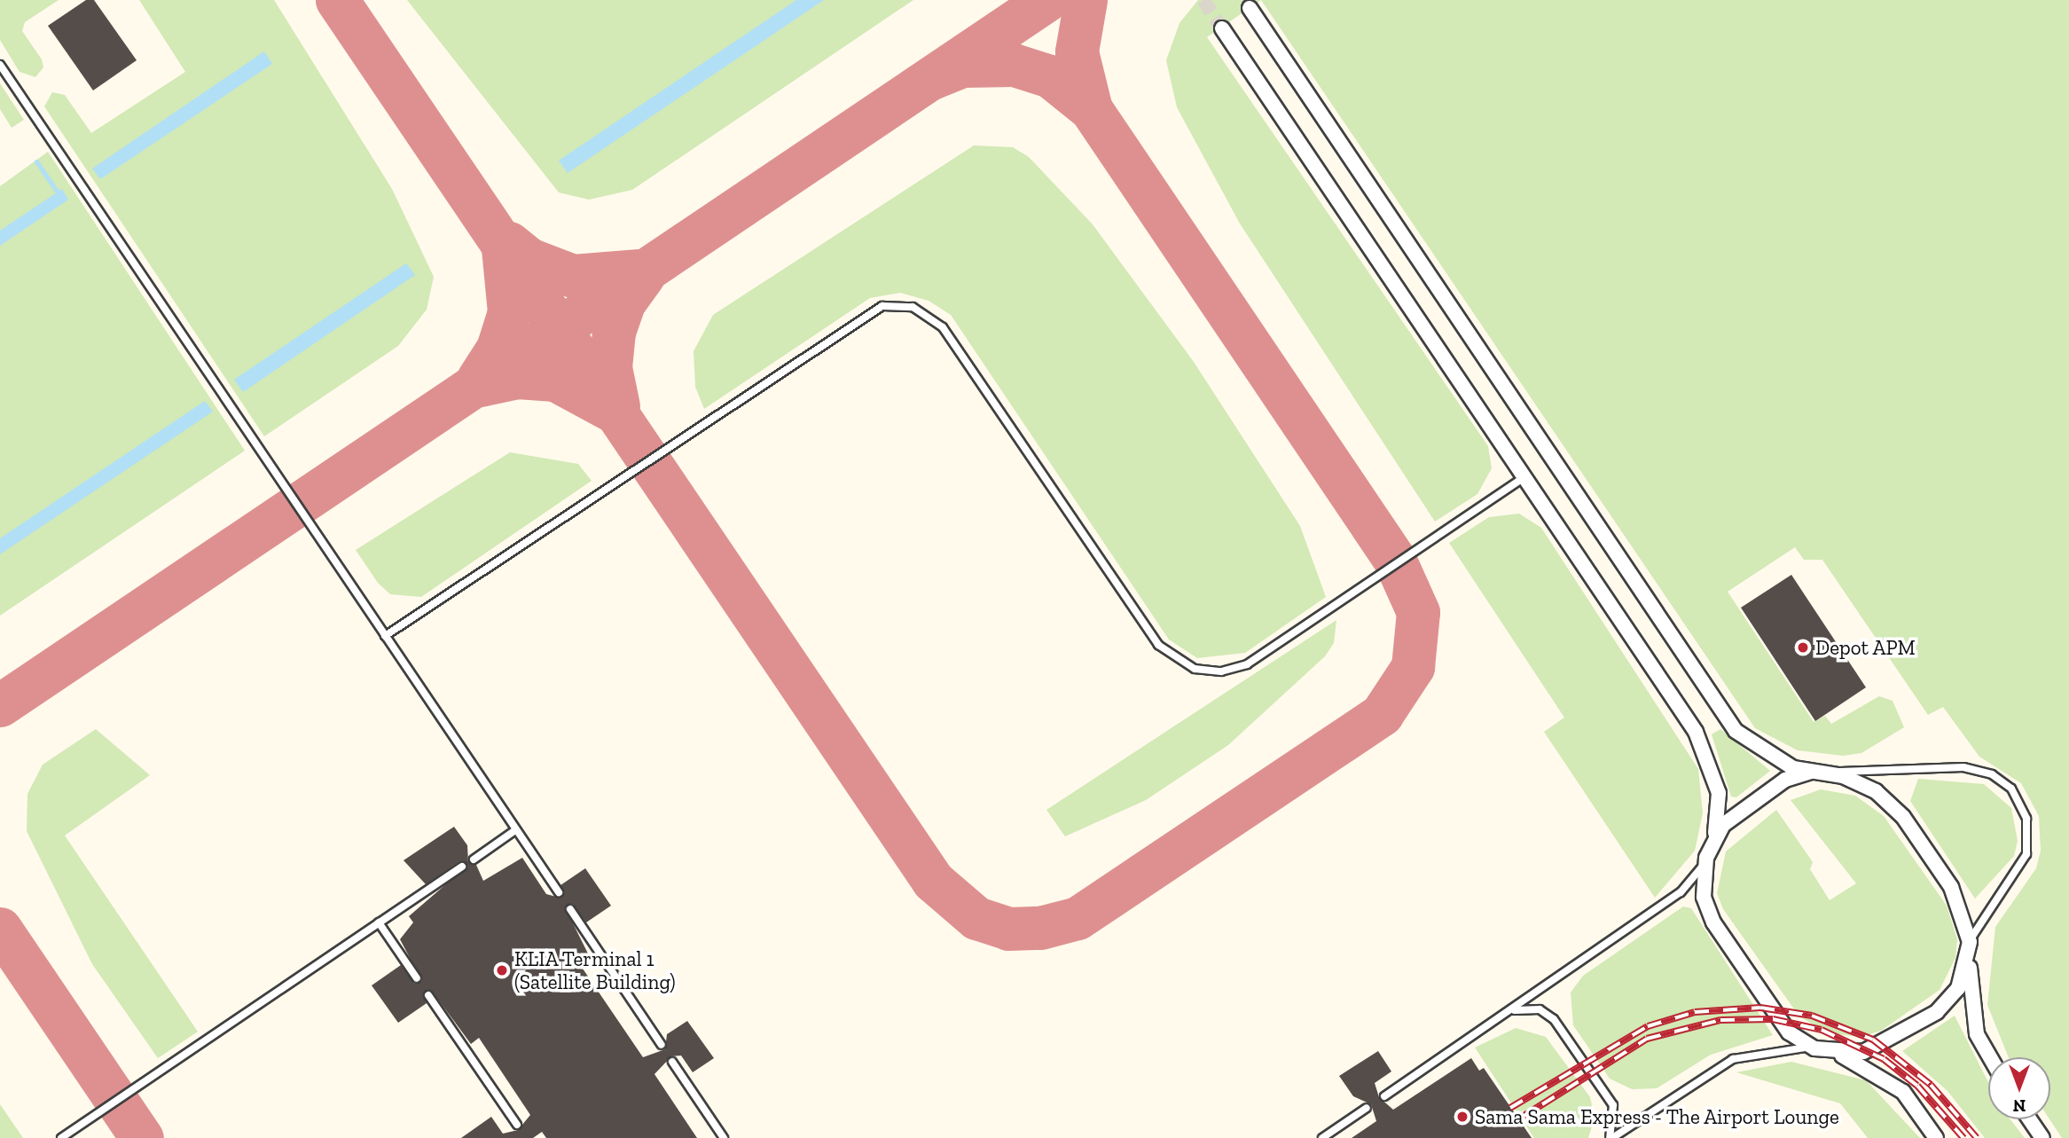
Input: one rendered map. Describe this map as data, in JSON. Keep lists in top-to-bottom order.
{
  "places": ["Depot APM", "KLIA Terminal 1 (Satellite Building)", "Sama Sama Express - The Airport Lounge"],
  "north": "bottom"
}
